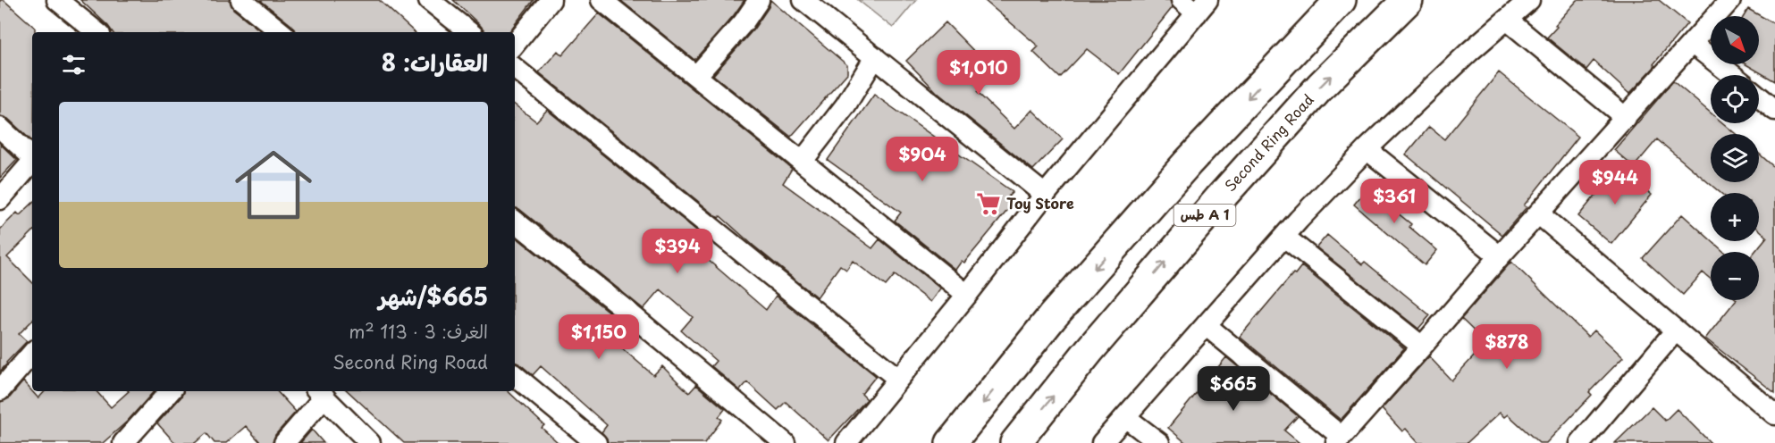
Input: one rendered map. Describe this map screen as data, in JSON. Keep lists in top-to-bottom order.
{
  "streets": {
    "highway": ["Second Ring Road", "طس A 1"]
  },
  "places": {
    "supermarket": ["Toy Store"]
  },
  "north": "bottom right",
  "page": {
    "map_buttons": ["+", "−"],
    "heading": "العقارات: 8",
    "price": [
      "$1,010",
      "$904",
      "$944",
      "$361",
      "$394",
      "$1,150",
      "$878",
      "$665"
    ],
    "list": [
      {
        "name": "$665/شهر",
        "note": "الغرف: 3 · 113 m² · Second Ring Road"
      }
    ]
  }
}
